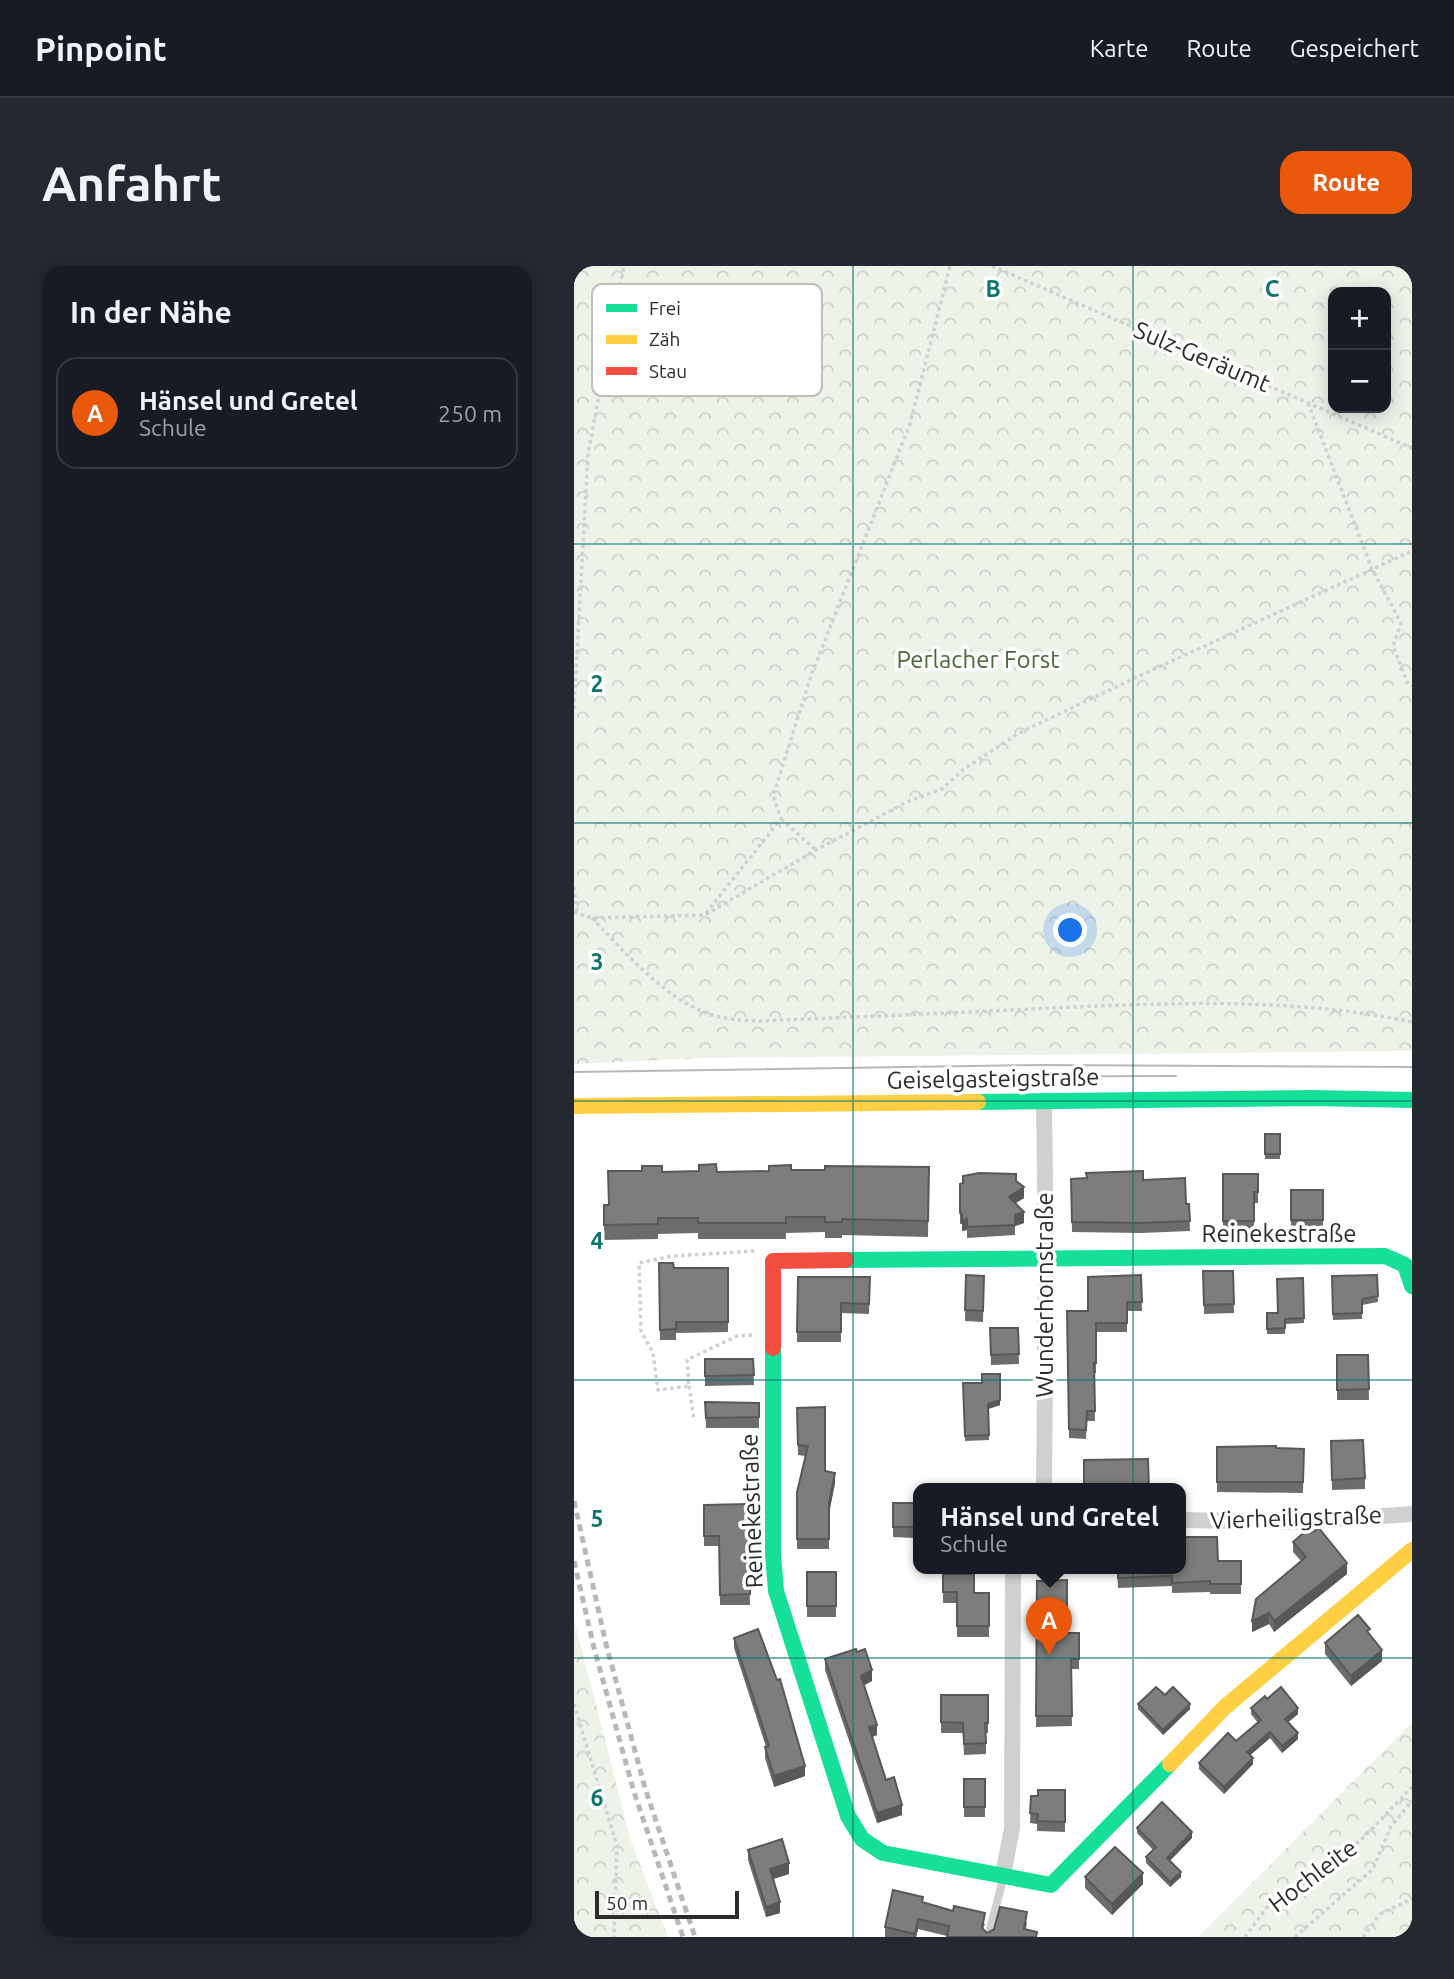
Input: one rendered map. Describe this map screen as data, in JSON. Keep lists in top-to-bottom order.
{
  "streets": {
    "street": [
      "Geiselgasteigstraße",
      "Reinekestraße",
      "Wunderhornstraße",
      "Vierheiligstraße"
    ],
    "path": ["Sulz-Geräumt", "Hochleite"]
  },
  "crossings": [
    ["Geiselgasteigstraße", "Wunderhornstraße"],
    ["Reinekestraße", "Wunderhornstraße"]
  ],
  "parks": ["Perlacher Forst"],
  "legend": ["Frei", "Zäh", "Stau"],
  "scale_bar": "50 m",
  "page": {
    "header": "Pinpoint",
    "nav": ["Karte", "Route", "Gespeichert"],
    "buttons": "Route",
    "title": "Anfahrt",
    "heading": "In der Nähe",
    "map_buttons": ["+", "−"],
    "list": [
      {
        "mark": "A",
        "name": "Hänsel und Gretel",
        "note": "Schule",
        "value": "250 m"
      }
    ],
    "popup": ["Hänsel und Gretel", "Schule"],
    "pins": "A",
    "scale": "50 m"
  },
  "grid": {
    "columns": ["B", "C"],
    "rows": [
      "2",
      "3",
      "4",
      "5",
      "6"
    ]
  }
}
